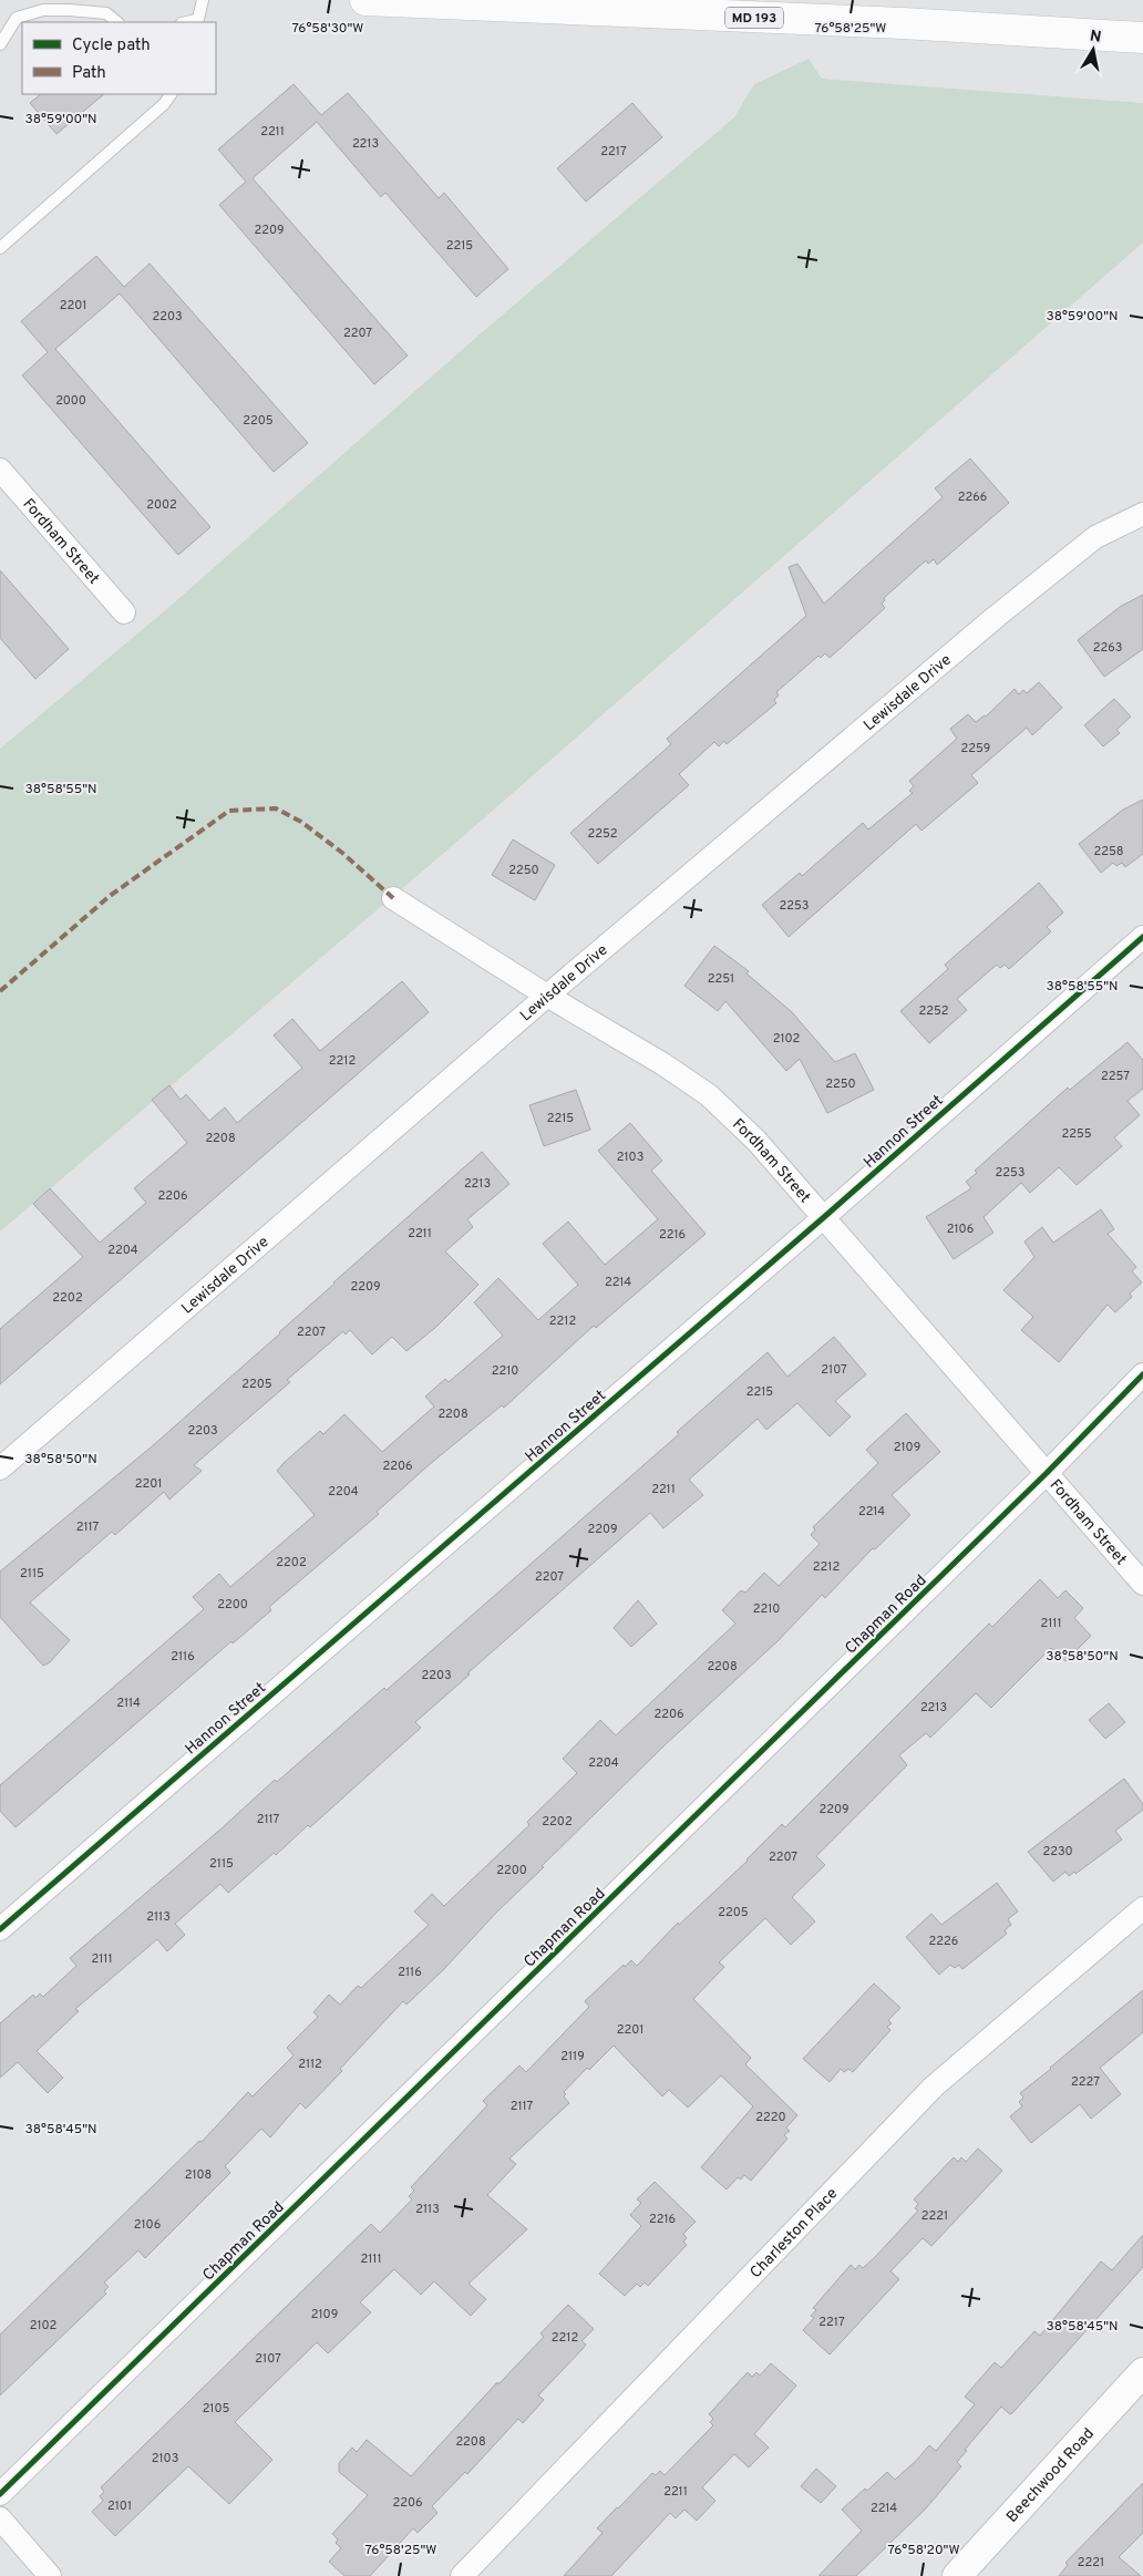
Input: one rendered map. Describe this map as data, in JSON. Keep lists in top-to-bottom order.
{
  "streets": {
    "main road": ["MD 193"],
    "street": [
      "Fordham Street",
      "Lewisdale Drive",
      "Hannon Street",
      "Chapman Road",
      "Charleston Place",
      "Beechwood Road"
    ]
  },
  "crossings": [
    ["Fordham Street", "Lewisdale Drive"],
    ["Fordham Street", "Hannon Street"],
    ["Fordham Street", "Chapman Road"]
  ],
  "house_numbers": [
    "2211",
    "2213",
    "2217",
    "2209",
    "2215",
    "2201",
    "2203",
    "2207",
    "2000",
    "2205",
    "2266",
    "2002",
    "2263",
    "2259",
    "2252",
    "2258",
    "2250",
    "2253",
    "2251",
    "2252",
    "2102",
    "2212",
    "2257",
    "2250",
    "2215",
    "2255",
    "2208",
    "2103",
    "2253",
    "2213",
    "2206",
    "2106",
    "2211",
    "2216",
    "2204",
    "2214",
    "2209",
    "2202",
    "2212",
    "2207",
    "2107",
    "2210",
    "2205",
    "2215",
    "2208",
    "2203",
    "2109",
    "2206",
    "2201",
    "2211",
    "2204",
    "2214",
    "2117",
    "2209",
    "2202",
    "2212",
    "2115",
    "2207",
    "2200",
    "2210",
    "2111",
    "2116",
    "2208",
    "2203",
    "2114",
    "2213",
    "2206",
    "2204",
    "2209",
    "2117",
    "2202",
    "2230",
    "2207",
    "2115",
    "2200",
    "2205",
    "2113",
    "2226",
    "2111",
    "2116",
    "2201",
    "2119",
    "2112",
    "2227",
    "2117",
    "2220",
    "2108",
    "2113",
    "2221",
    "2216",
    "2106",
    "2111",
    "2109",
    "2217",
    "2102",
    "2212",
    "2107",
    "2105",
    "2208",
    "2103",
    "2211",
    "2206",
    "2101",
    "2214",
    "2221"
  ],
  "legend": ["Cycle path", "Path"],
  "north": "top",
  "coordinates": [
    "76°58'30\"W",
    "76°58'25\"W",
    "38°59'00\"N",
    "38°58'55\"N",
    "38°58'50\"N",
    "38°58'45\"N",
    "76°58'20\"W"
  ]
}
